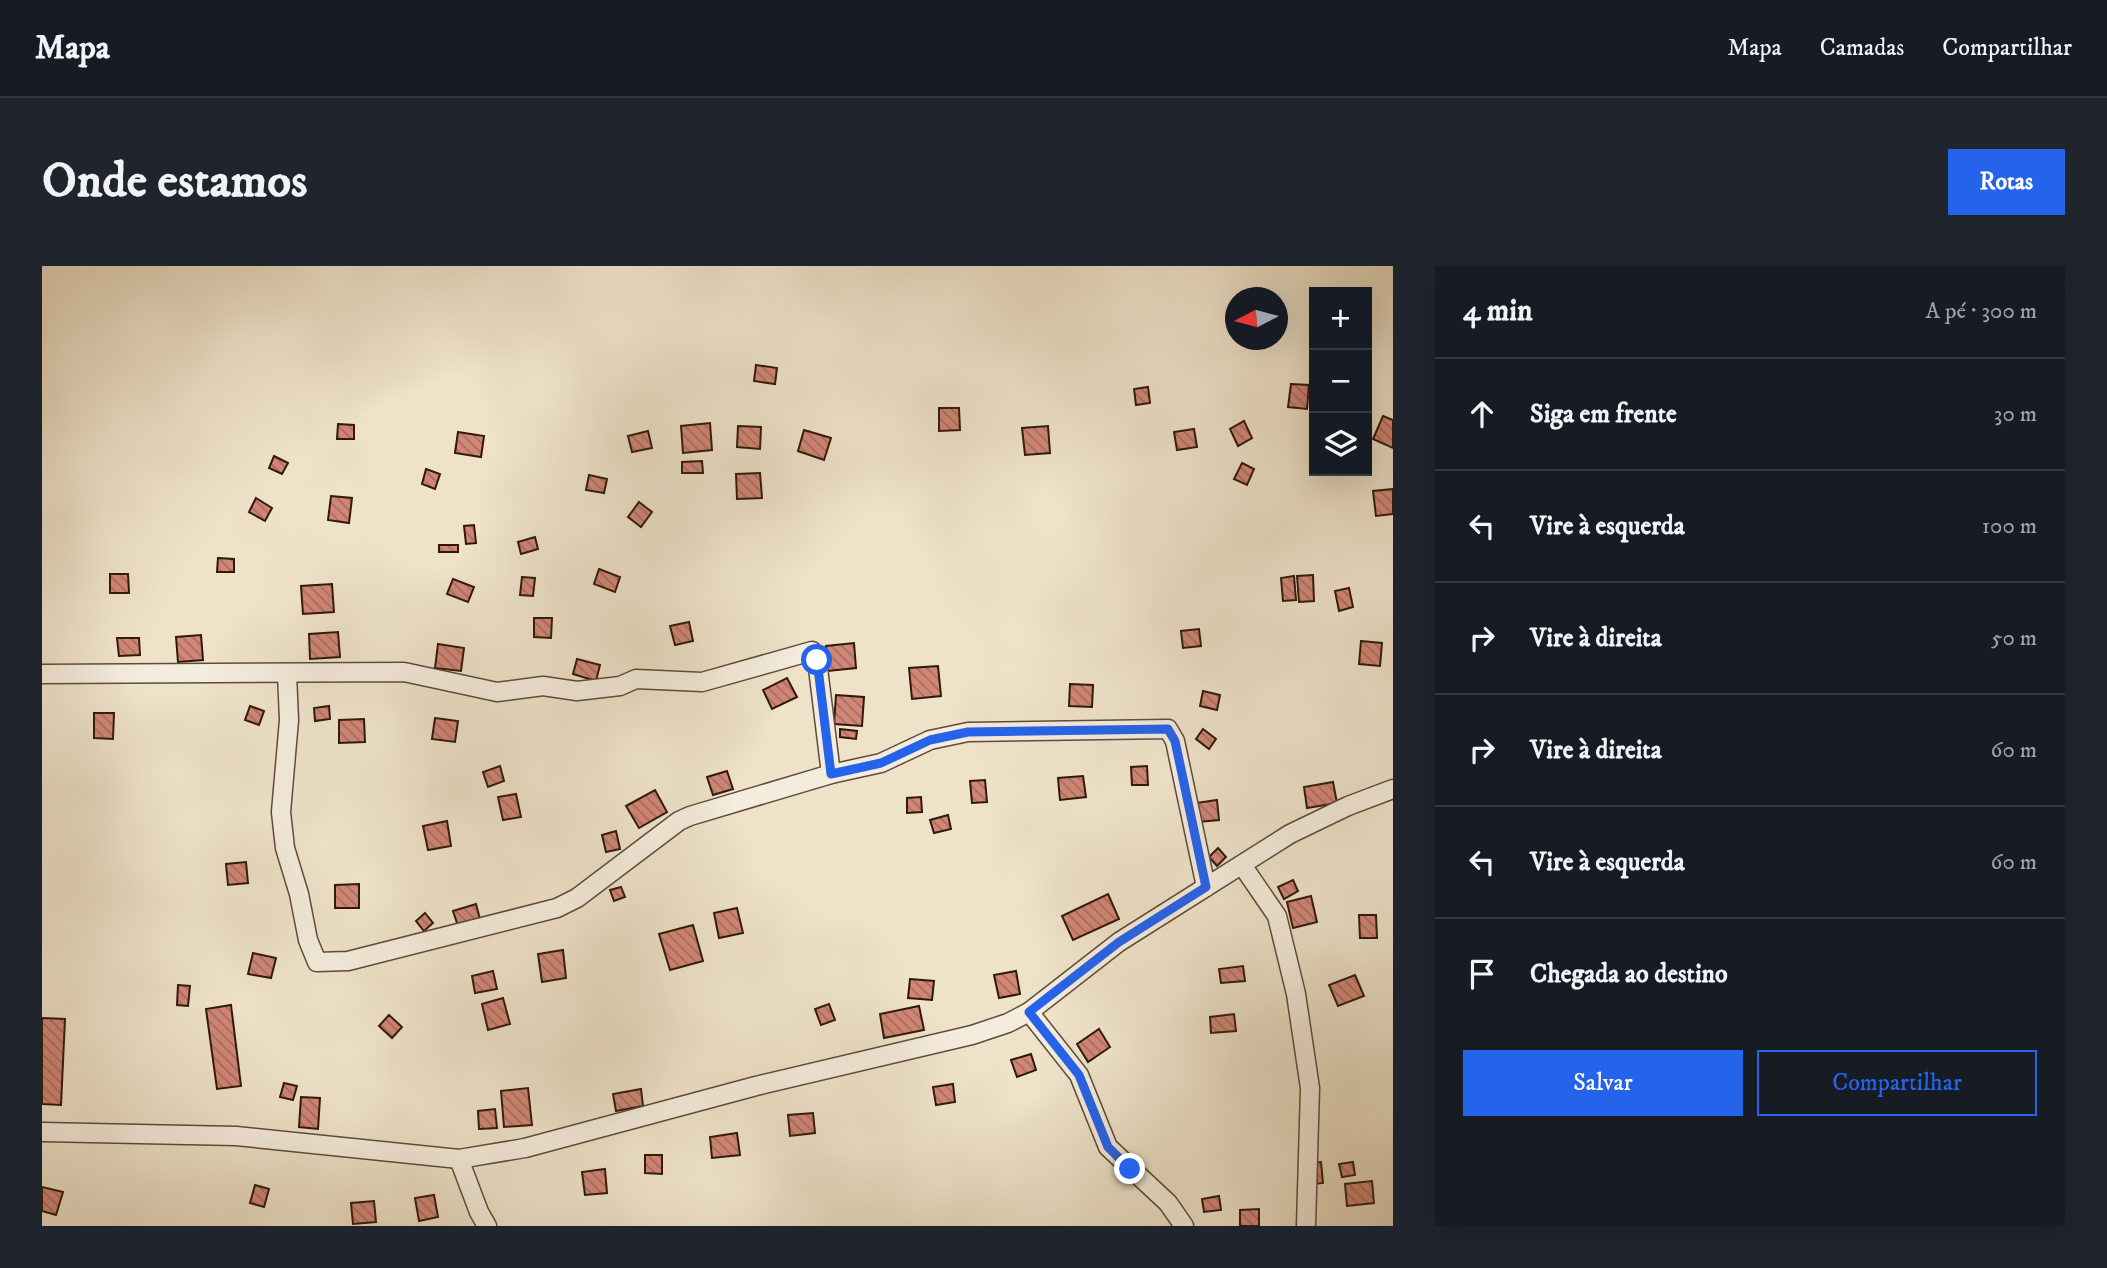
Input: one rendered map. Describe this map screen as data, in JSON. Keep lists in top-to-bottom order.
{
  "north": "left",
  "page": {
    "header": "Mapa",
    "nav": ["Mapa", "Camadas", "Compartilhar"],
    "buttons": [
      "Rotas",
      ["Salvar", "Compartilhar"]
    ],
    "title": "Onde estamos",
    "heading": ["4 min", "A pé · 300 m"],
    "map_buttons": ["+", "−"],
    "list": [
      ["Siga em frente", "30 m"],
      ["Vire à esquerda", "100 m"],
      ["Vire à direita", "50 m"],
      ["Vire à direita", "60 m"],
      ["Vire à esquerda", "60 m"],
      "Chegada ao destino"
    ]
  }
}
